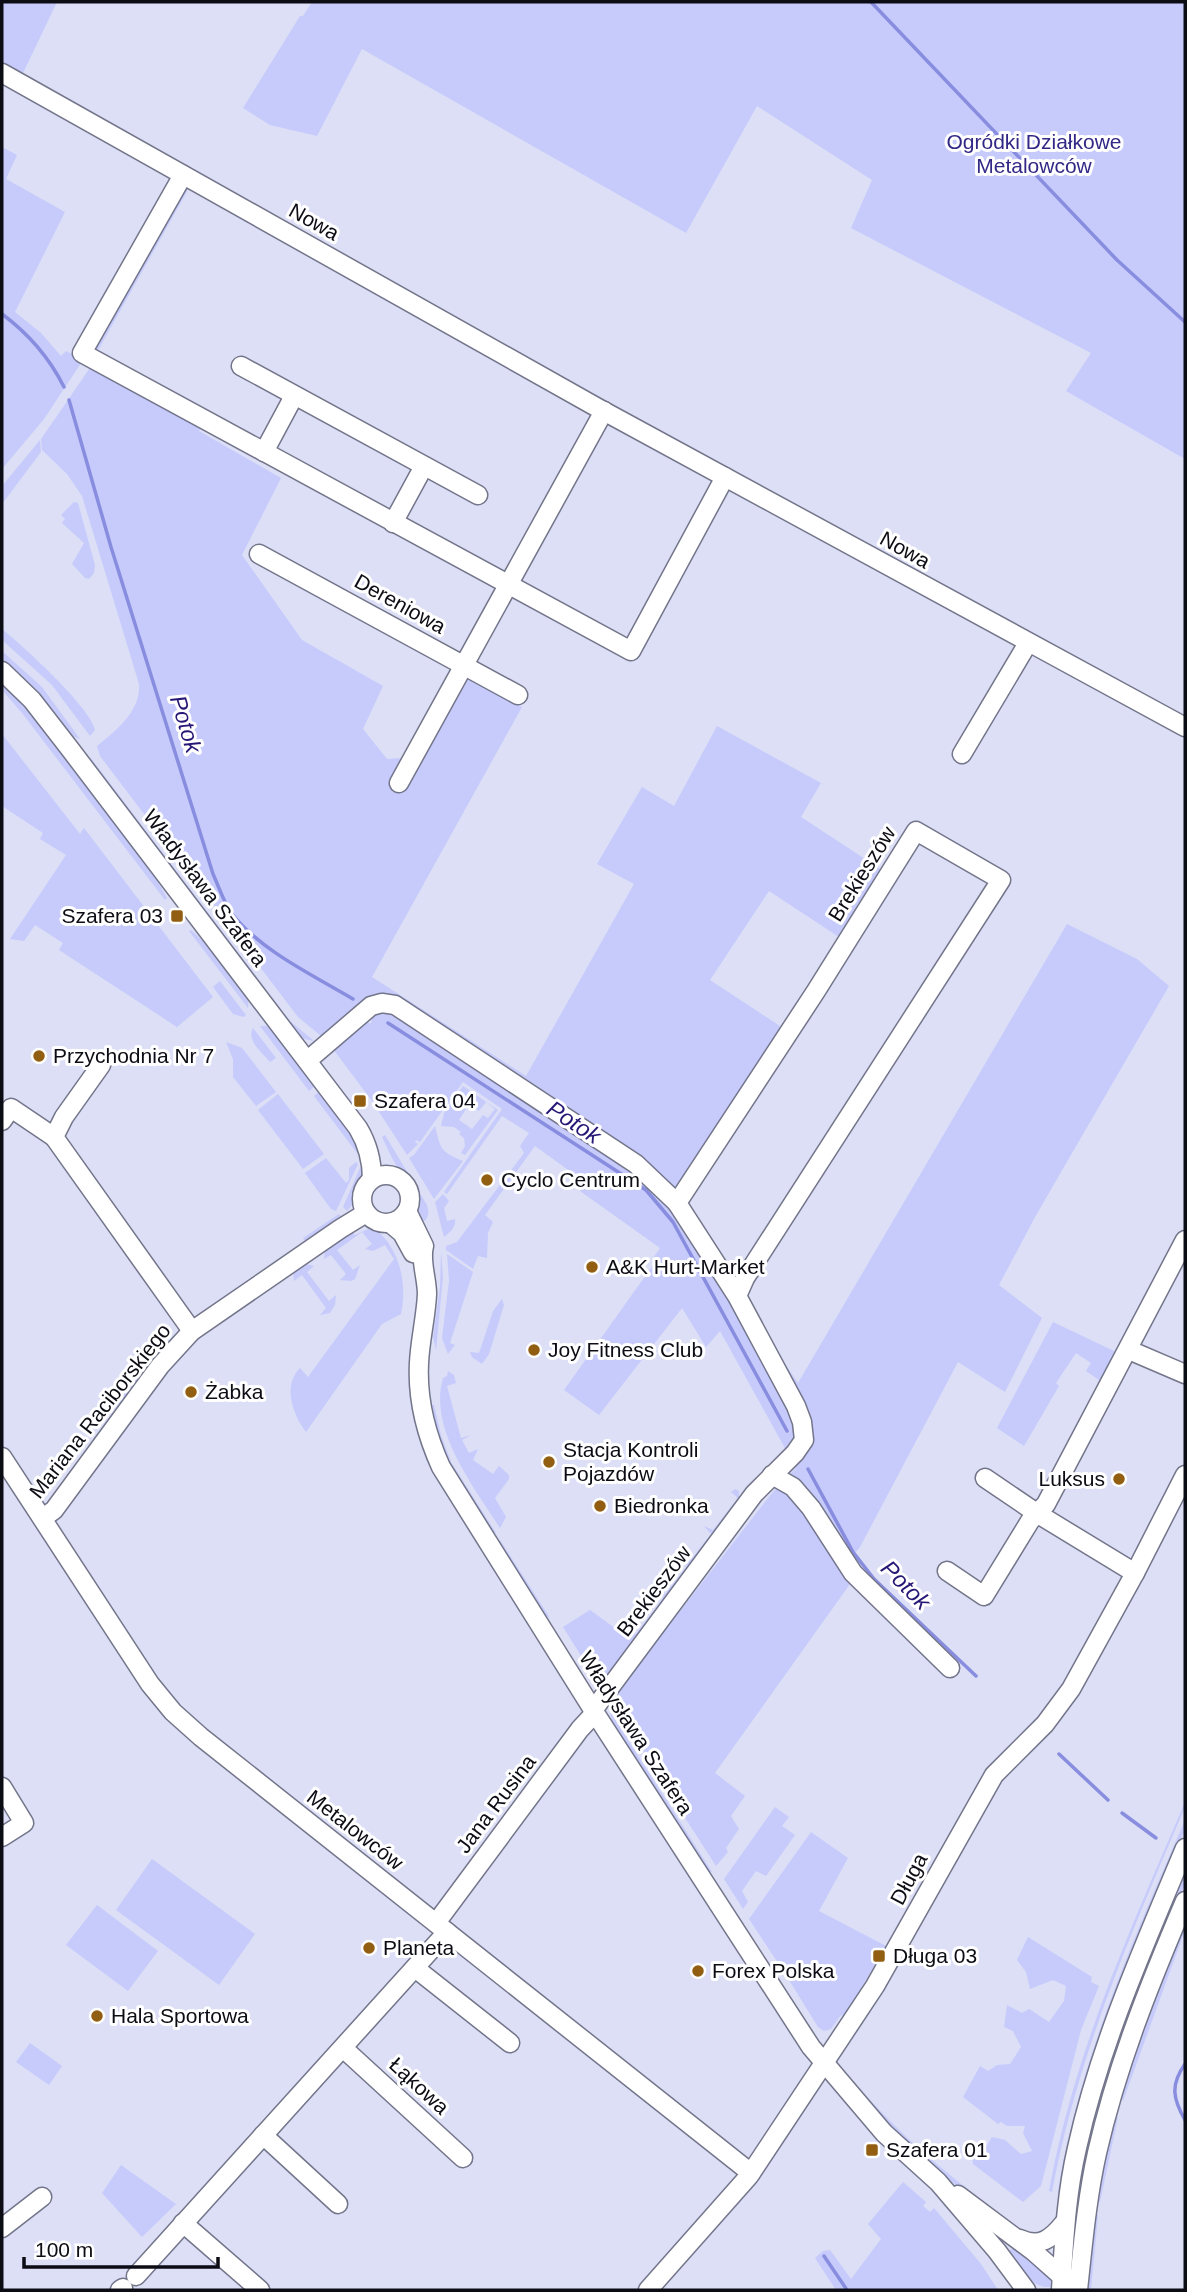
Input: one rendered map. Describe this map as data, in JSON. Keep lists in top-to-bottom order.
{
  "streets": {
    "street": [
      "Nowa",
      "Dereniowa",
      "Brekieszów",
      "Władysława Szafera",
      "Mariana Raciborskiego",
      "Jana Rusina",
      "Metalowców",
      "Długa",
      "Łąkowa"
    ]
  },
  "crossings": [
    ["Brekieszów", "Władysława Szafera"],
    ["Brekieszów", "Jana Rusina"],
    ["Władysława Szafera", "Mariana Raciborskiego"],
    ["Władysława Szafera", "Jana Rusina"],
    ["Władysława Szafera", "Długa"],
    ["Mariana Raciborskiego", "Metalowców"],
    ["Jana Rusina", "Metalowców"],
    ["Metalowców", "Długa"]
  ],
  "water": ["Potok"],
  "parks": ["Ogródki Działkowe Metalowców"],
  "places": {
    "transit": [
      "Szafera 03",
      "Szafera 04",
      "Długa 03",
      "Szafera 01"
    ],
    "other": [
      "Przychodnia Nr 7",
      "Cyclo Centrum",
      "A&K Hurt-Market",
      "Joy Fitness Club",
      "Żabka",
      "Stacja Kontroli Pojazdów",
      "Luksus",
      "Biedronka",
      "Planeta",
      "Forex Polska",
      "Hala Sportowa"
    ]
  },
  "scale_bar": "100 m"
}
